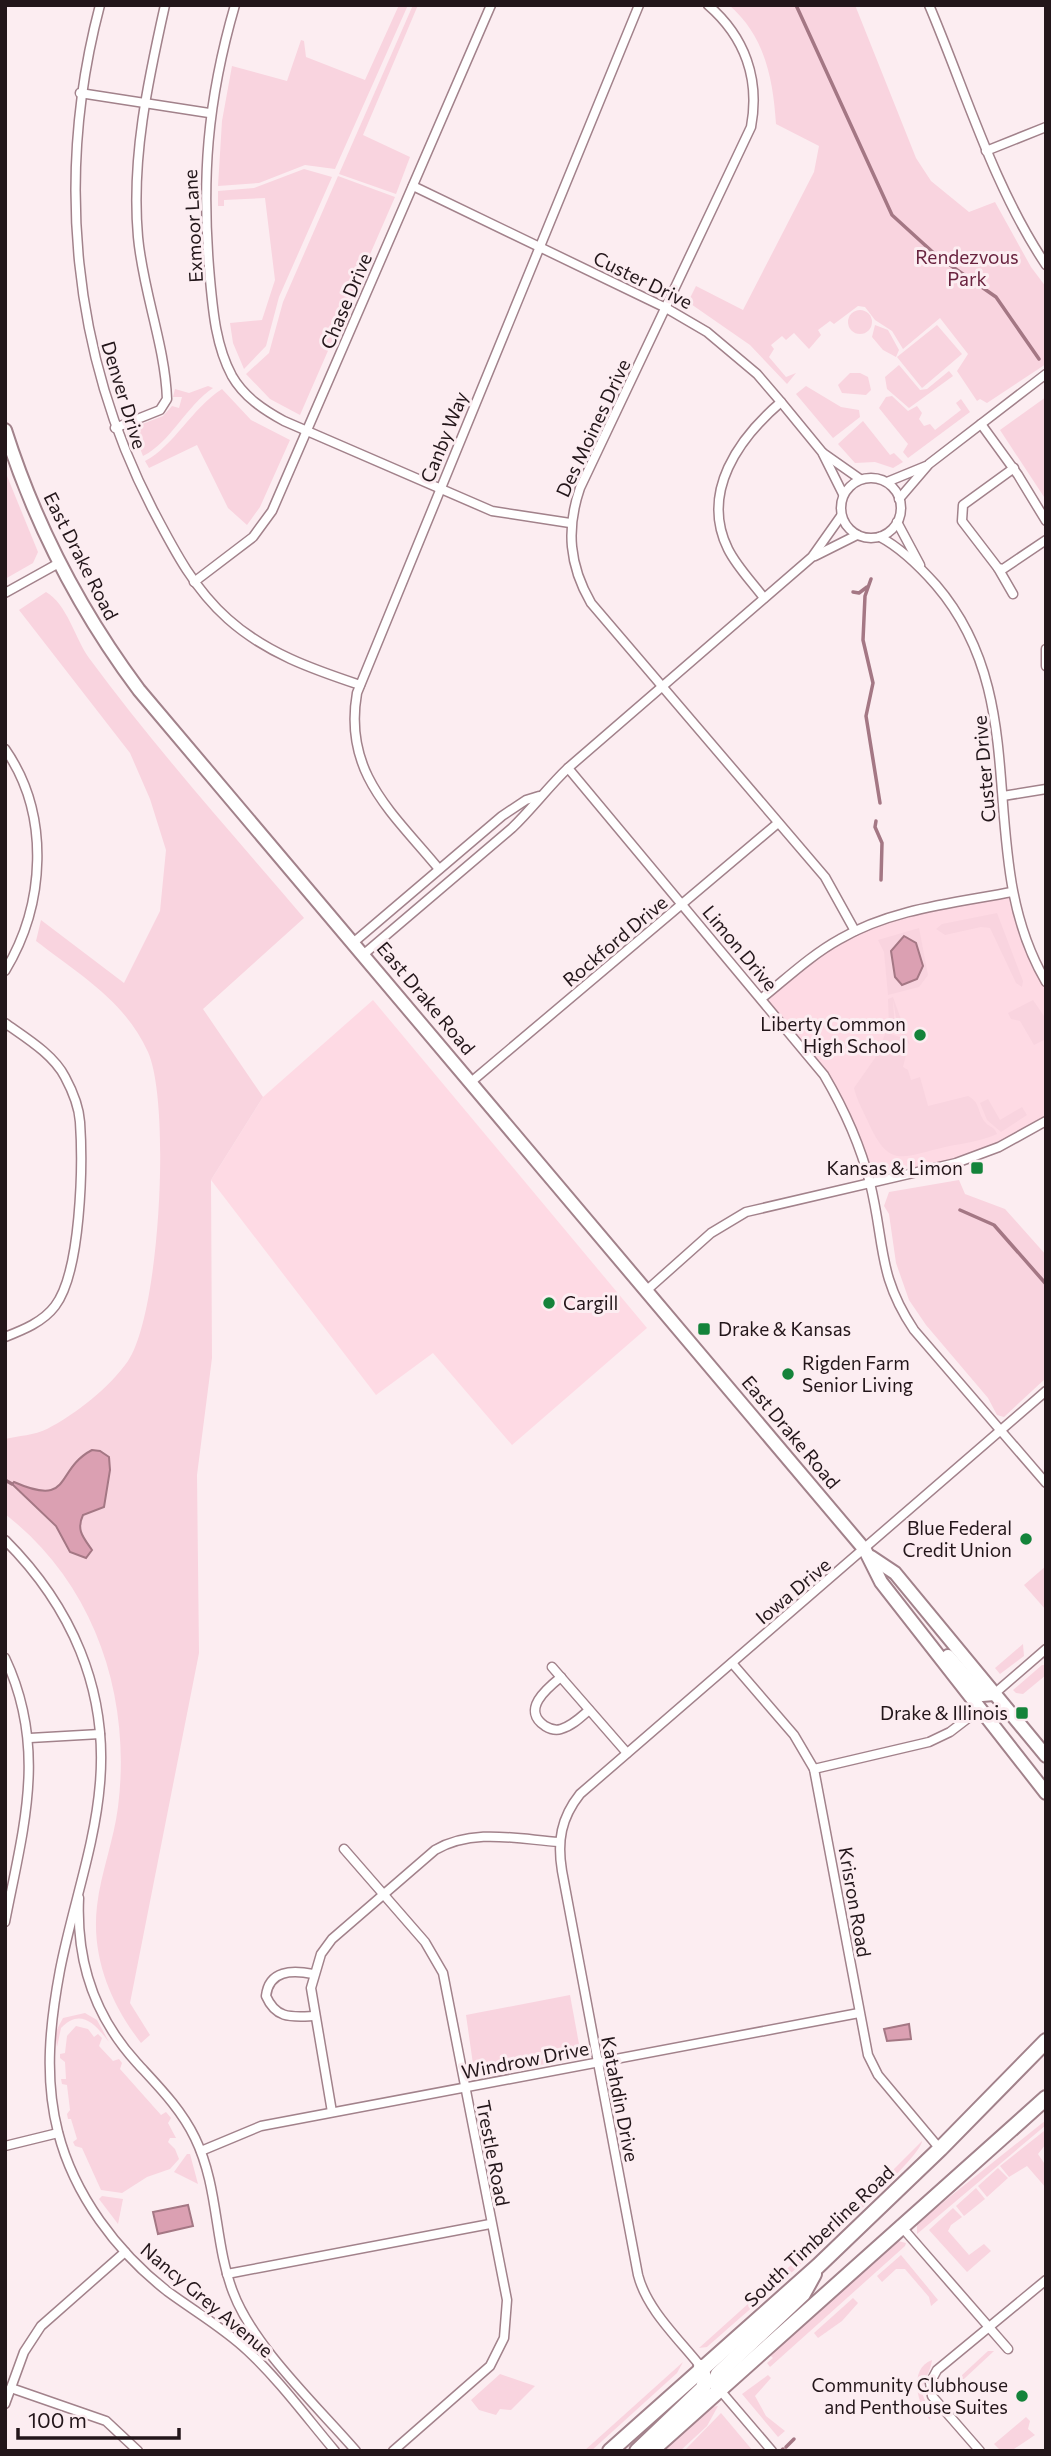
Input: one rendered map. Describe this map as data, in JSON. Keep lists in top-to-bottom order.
{
  "streets": {
    "main road": ["East Drake Road", "South Timberline Road"],
    "street": [
      "Exmoor Lane",
      "Custer Drive",
      "Chase Drive",
      "Denver Drive",
      "Des Moines Drive",
      "Canby Way",
      "Rockford Drive",
      "Limon Drive",
      "Iowa Drive",
      "Krisron Road",
      "Windrow Drive",
      "Katahdin Drive",
      "Trestle Road",
      "Nancy Grey Avenue"
    ]
  },
  "crossings": [
    ["Exmoor Lane", "Chase Drive"],
    ["Exmoor Lane", "Des Moines Drive"],
    ["Exmoor Lane", "Canby Way"],
    ["Custer Drive", "Chase Drive"],
    ["Custer Drive", "Des Moines Drive"],
    ["Custer Drive", "Canby Way"],
    ["Chase Drive", "Denver Drive"],
    ["Denver Drive", "Canby Way"],
    ["Des Moines Drive", "Rockford Drive"],
    ["East Drake Road", "Rockford Drive"],
    ["East Drake Road", "Iowa Drive"],
    ["Rockford Drive", "Limon Drive"],
    ["Limon Drive", "Iowa Drive"],
    ["Iowa Drive", "Krisron Road"],
    ["Iowa Drive", "Katahdin Drive"],
    ["Krisron Road", "Windrow Drive"],
    ["Krisron Road", "South Timberline Road"],
    ["Windrow Drive", "Katahdin Drive"],
    ["Windrow Drive", "Trestle Road"],
    ["Windrow Drive", "Nancy Grey Avenue"],
    ["Katahdin Drive", "South Timberline Road"]
  ],
  "parks": ["Rendezvous Park"],
  "places": {
    "other": [
      "Liberty Common High School",
      "Cargill",
      "Rigden Farm Senior Living",
      "Blue Federal Credit Union",
      "Community Clubhouse and Penthouse Suites"
    ],
    "transit": ["Kansas & Limon", "Drake & Kansas", "Drake & Illinois"]
  },
  "scale_bar": "100 m"
}
